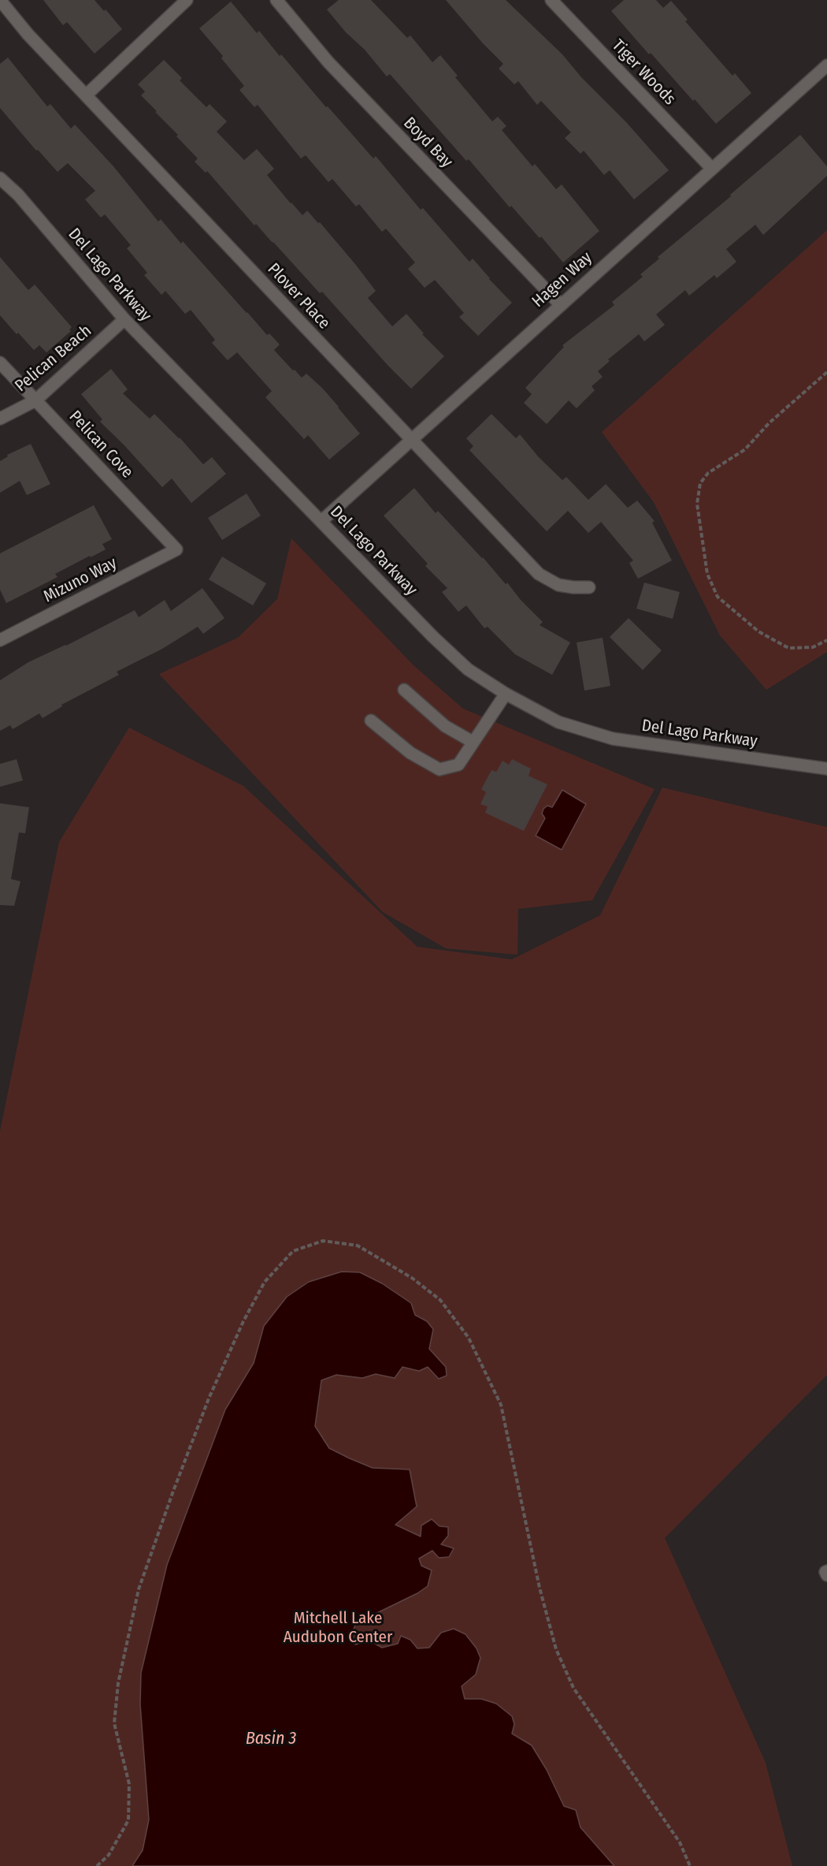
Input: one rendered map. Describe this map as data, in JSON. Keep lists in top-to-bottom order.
{
  "streets": {
    "street": [
      "Tiger Woods",
      "Boyd Bay",
      "Del Lago Parkway",
      "Hagen Way",
      "Plover Place",
      "Pelican Beach",
      "Pelican Cove",
      "Mizuno Way"
    ]
  },
  "crossings": [
    ["Tiger Woods", "Hagen Way"],
    ["Boyd Bay", "Hagen Way"],
    ["Del Lago Parkway", "Hagen Way"],
    ["Del Lago Parkway", "Pelican Beach"],
    ["Hagen Way", "Plover Place"],
    ["Pelican Beach", "Pelican Cove"],
    ["Pelican Cove", "Mizuno Way"]
  ],
  "water": ["Basin 3"],
  "parks": ["Mitchell Lake Audubon Center"]
}
